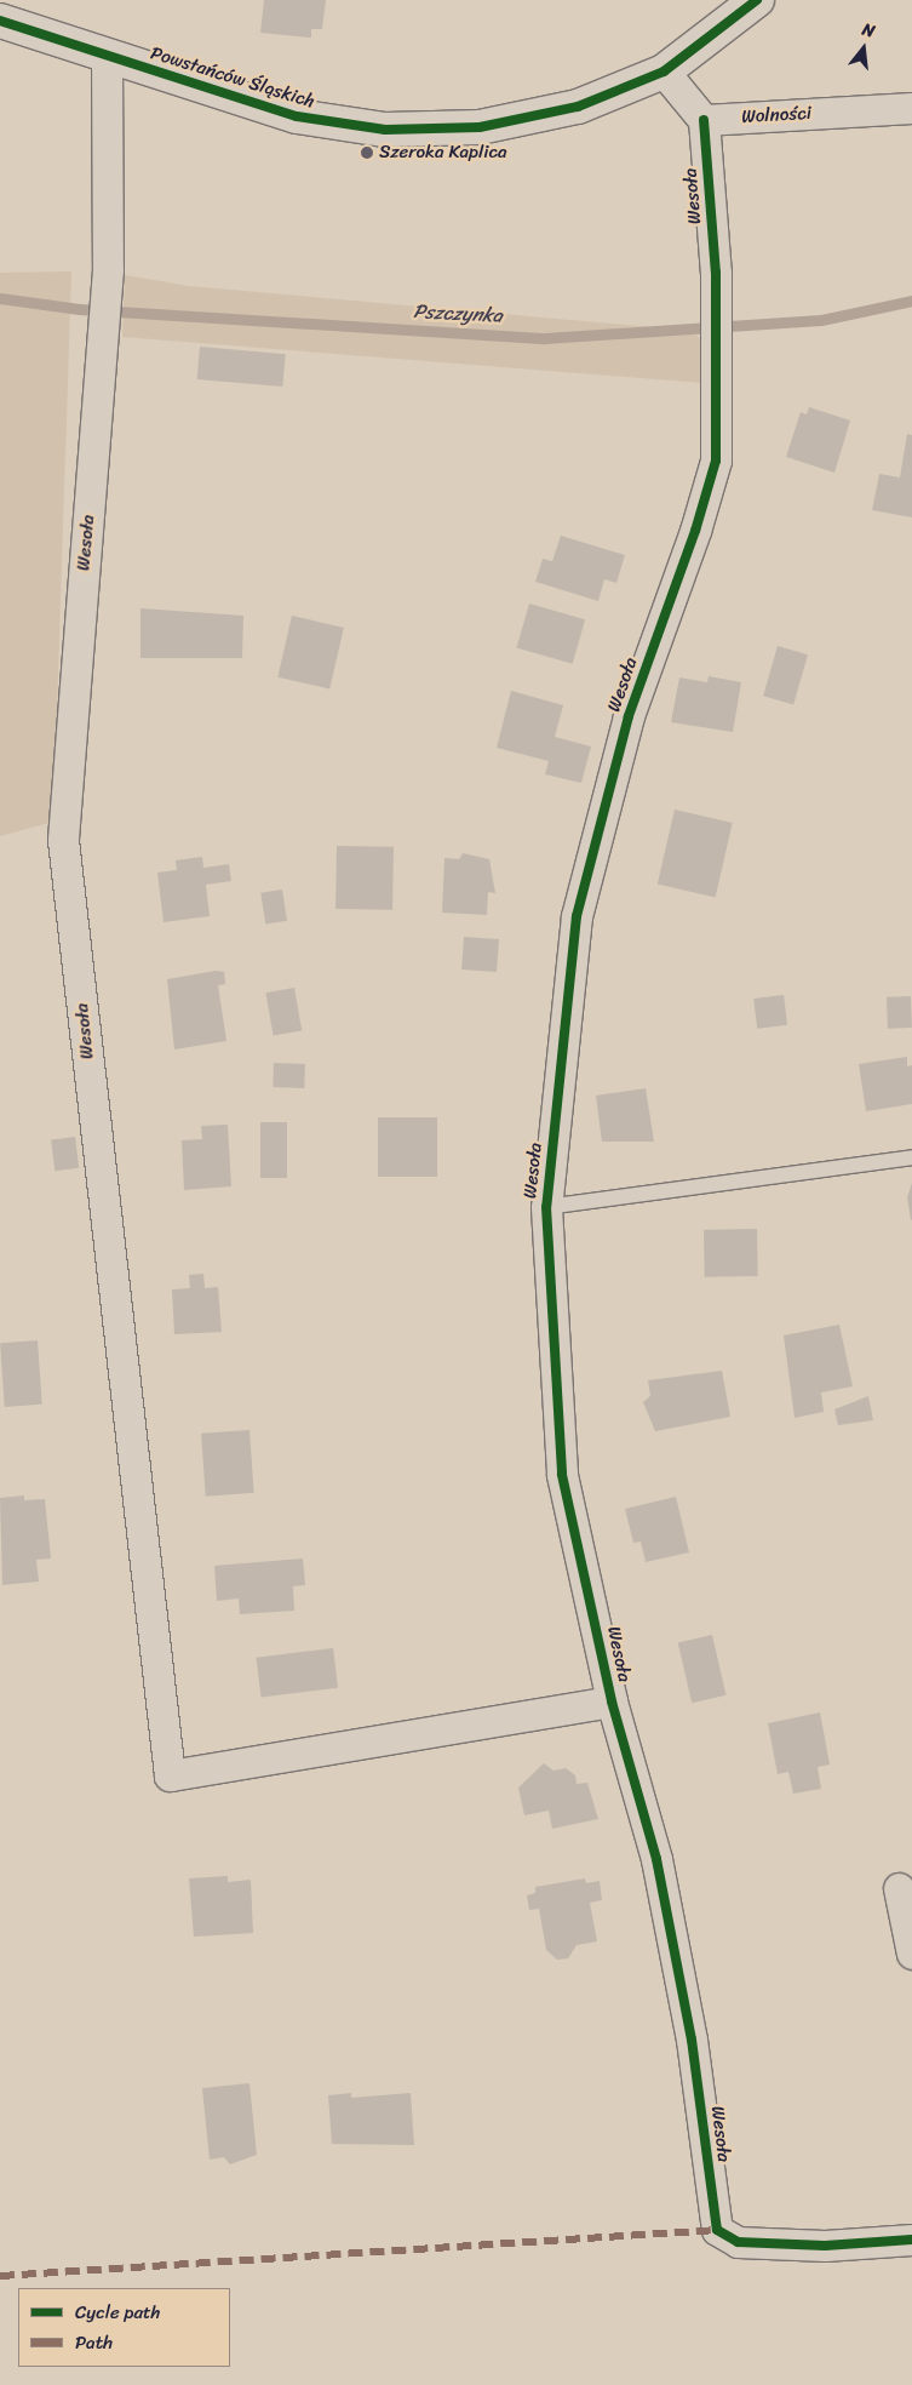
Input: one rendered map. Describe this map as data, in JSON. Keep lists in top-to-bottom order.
{
  "streets": {
    "street": ["Powstańców Śląskich", "Wolności", "Wesoła"]
  },
  "crossings": [
    ["Powstańców Śląskich", "Wesoła"],
    ["Wolności", "Wesoła"]
  ],
  "water": ["Pszczynka"],
  "places": ["Szeroka Kaplica"],
  "legend": ["Cycle path", "Path"],
  "north": "top"
}
